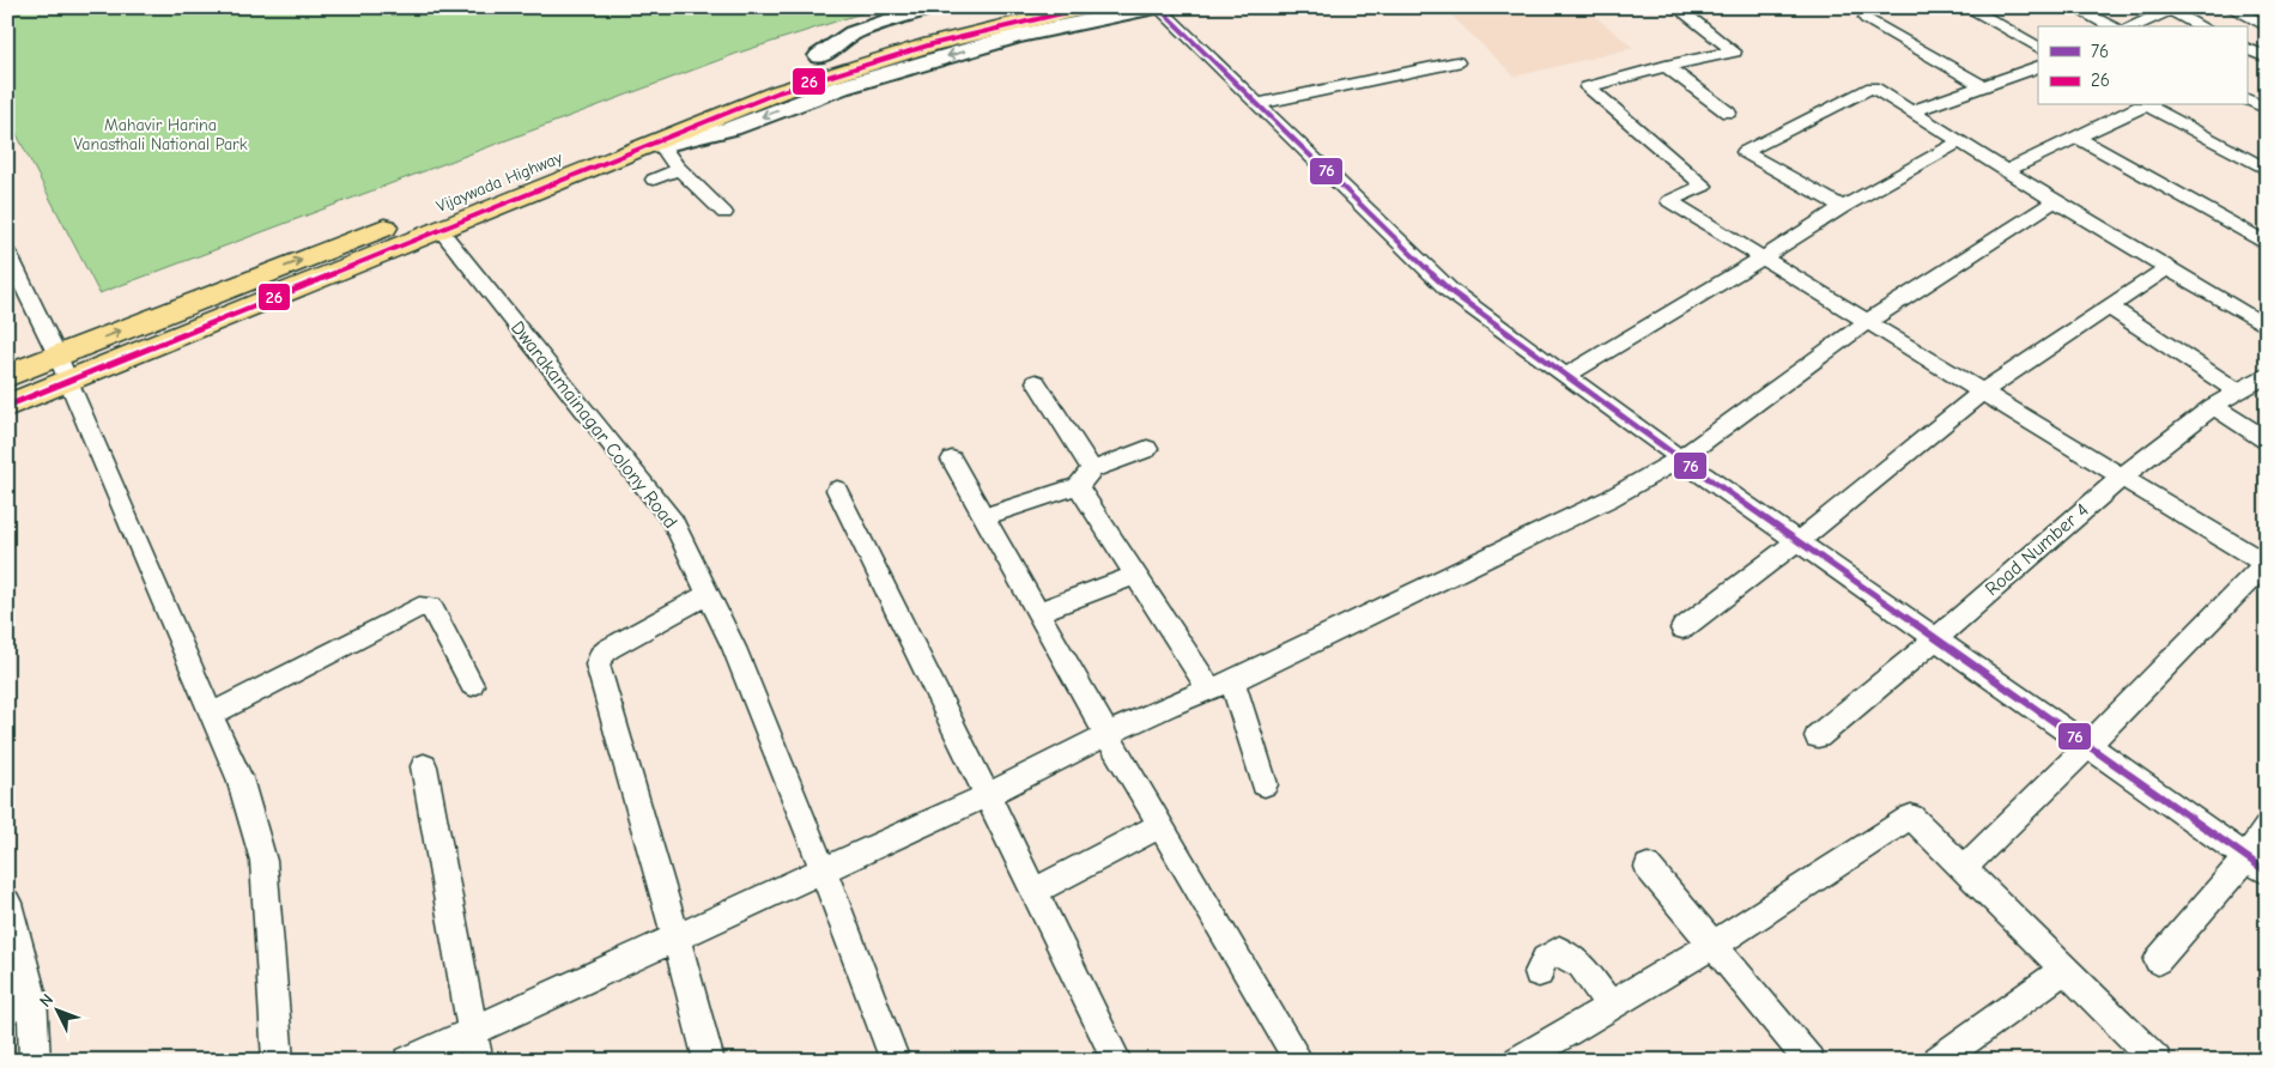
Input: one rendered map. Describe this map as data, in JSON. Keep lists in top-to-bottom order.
{
  "streets": {
    "highway": ["Vijaywada Highway"],
    "street": ["Dwarakamainagar Colony Road", "Road Number 4"]
  },
  "crossings": [
    ["Vijaywada Highway", "Dwarakamainagar Colony Road"]
  ],
  "parks": ["Mahavir Harina Vanasthali National Park"],
  "lines": ["transit line 76", "transit line 26"],
  "legend": ["76", "26"],
  "north": "top left"
}
